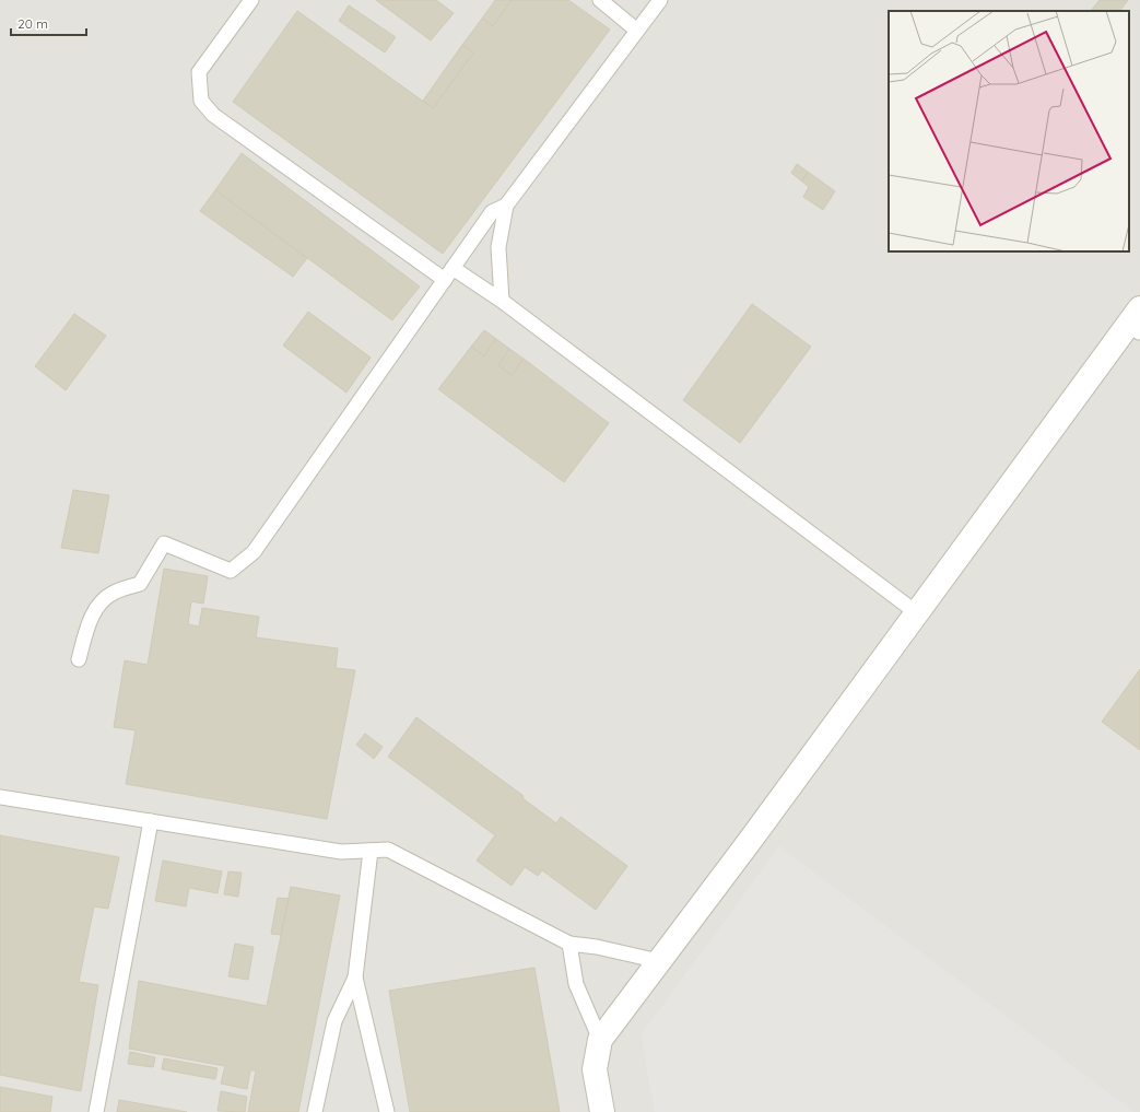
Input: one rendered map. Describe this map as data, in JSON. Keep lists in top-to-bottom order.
{
  "scale_bar": "20 m"
}
